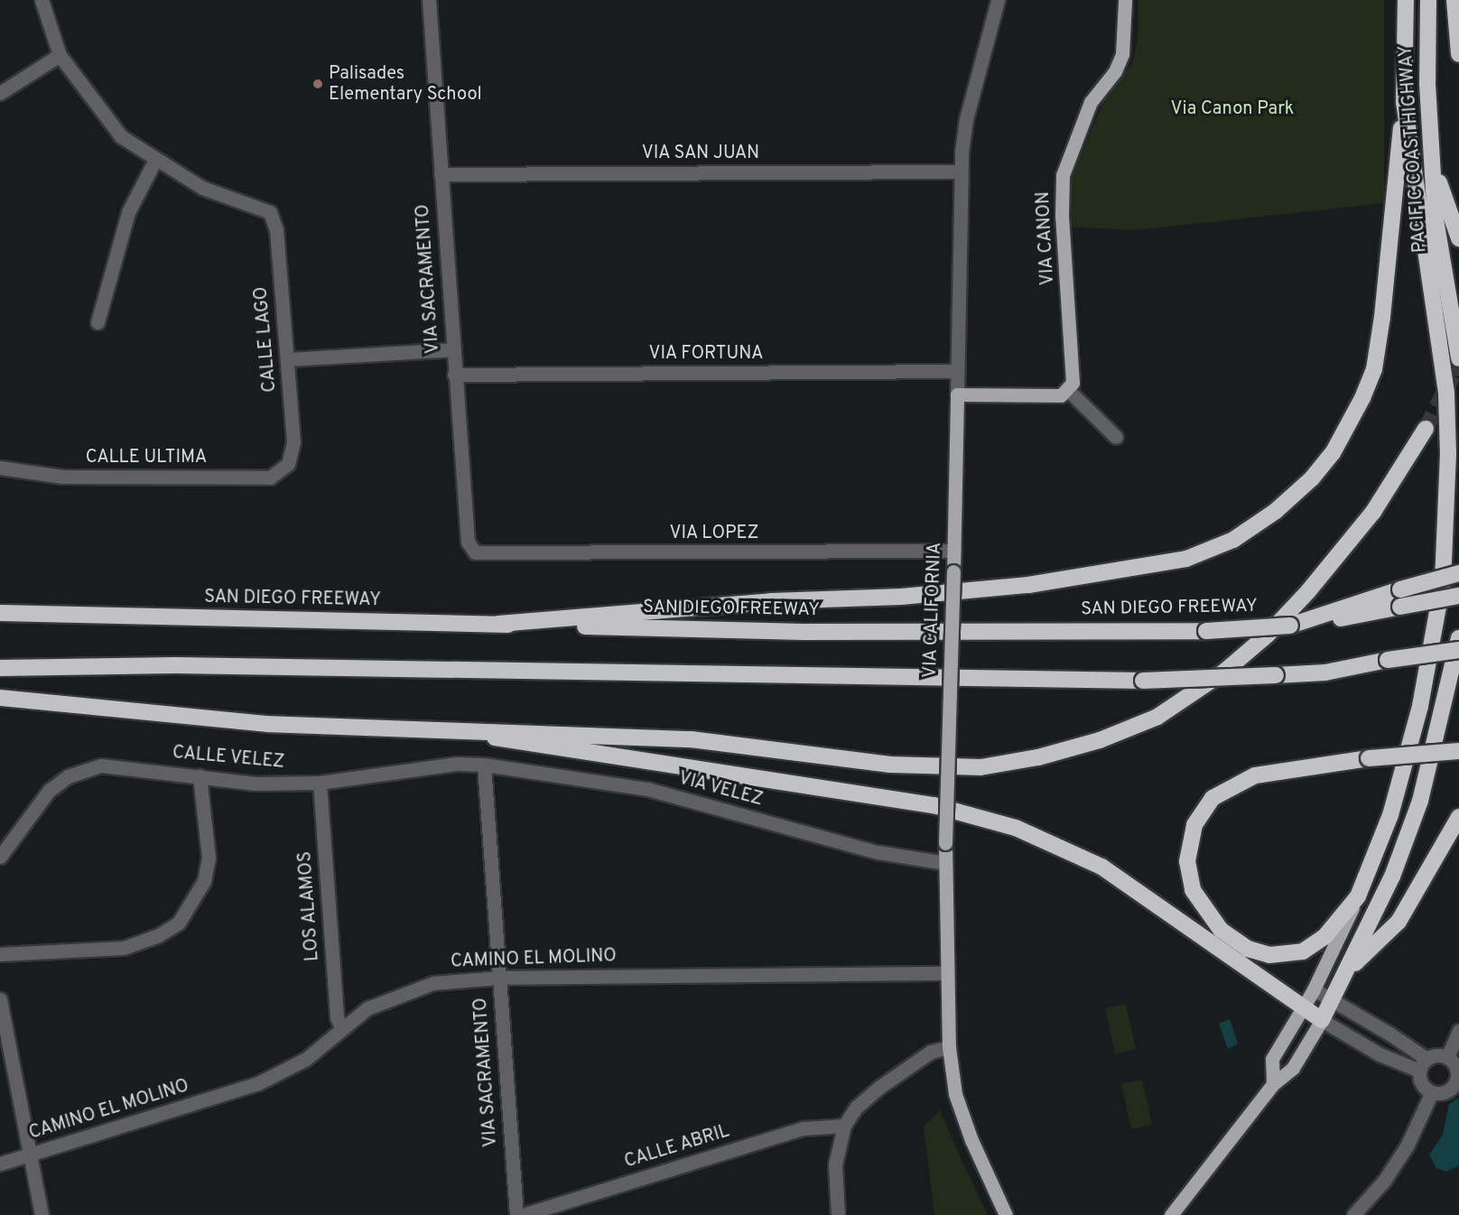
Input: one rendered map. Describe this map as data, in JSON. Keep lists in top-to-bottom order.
{
  "streets": {
    "highway": ["PACIFIC COAST HIGHWAY", "SAN DIEGO FREEWAY"],
    "main road": ["VIA CANON", "VIA CALIFORNIA"],
    "street": [
      "VIA SAN JUAN",
      "VIA SACRAMENTO",
      "CALLE LAGO",
      "VIA FORTUNA",
      "CALLE ULTIMA",
      "VIA LOPEZ",
      "CALLE VELEZ",
      "VIA VELEZ",
      "LOS ALAMOS",
      "CAMINO EL MOLINO",
      "CALLE ABRIL"
    ]
  },
  "crossings": [
    ["VIA SAN JUAN", "VIA SACRAMENTO"],
    ["VIA SAN JUAN", "VIA CALIFORNIA"],
    ["VIA SACRAMENTO", "VIA FORTUNA"],
    ["VIA SACRAMENTO", "VIA LOPEZ"],
    ["VIA SACRAMENTO", "CALLE VELEZ"],
    ["VIA SACRAMENTO", "VIA VELEZ"],
    ["VIA SACRAMENTO", "CAMINO EL MOLINO"],
    ["CALLE LAGO", "CALLE ULTIMA"],
    ["VIA FORTUNA", "VIA CALIFORNIA"],
    ["VIA LOPEZ", "VIA CALIFORNIA"],
    ["VIA CALIFORNIA", "VIA VELEZ"],
    ["VIA CALIFORNIA", "CAMINO EL MOLINO"],
    ["CALLE VELEZ", "VIA VELEZ"],
    ["CALLE VELEZ", "LOS ALAMOS"],
    ["LOS ALAMOS", "CAMINO EL MOLINO"]
  ],
  "parks": ["Via Canon Park"],
  "places": ["Palisades Elementary School"]
}
